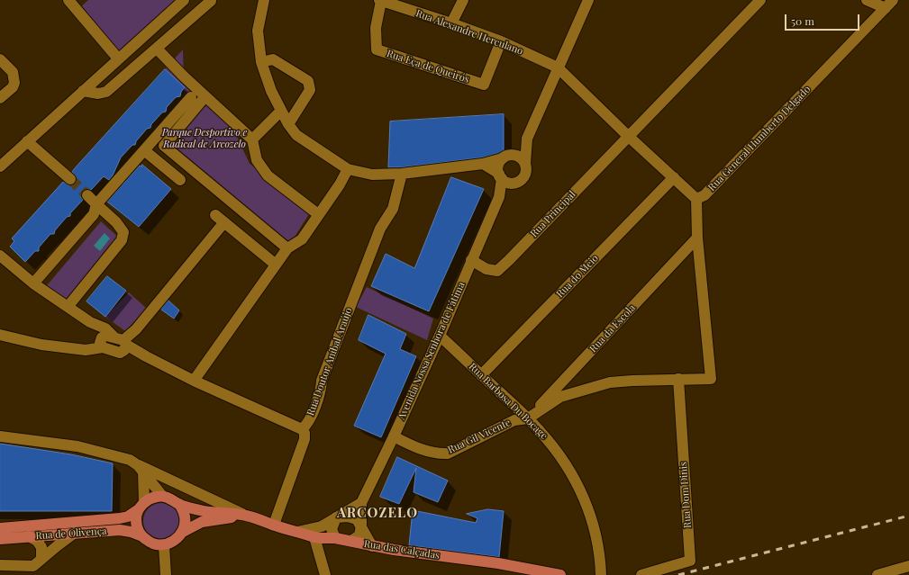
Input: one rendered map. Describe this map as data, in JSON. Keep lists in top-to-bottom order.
{
  "streets": {
    "main road": ["Rua de Olivença", "Rua das Calçadas"],
    "street": [
      "Rua Alexandre Herculano",
      "Rua Eça de Queirós",
      "Rua General Humberto Delgado",
      "Rua Principal",
      "Rua do Meio",
      "Rua da Escola",
      "Avenida Nossa Senhora de Fátima",
      "Rua Doutor Aníbal Araújo",
      "Rua Barbosa Du Bocage",
      "Rua Gil Vicente",
      "Rua Dom Dinis"
    ]
  },
  "crossings": [
    ["Rua Alexandre Herculano", "Rua Eça de Queirós"],
    ["Rua Principal", "Avenida Nossa Senhora de Fátima"],
    ["Rua do Meio", "Rua Barbosa Du Bocage"],
    ["Rua da Escola", "Rua Barbosa Du Bocage"],
    ["Rua da Escola", "Rua Gil Vicente"],
    ["Avenida Nossa Senhora de Fátima", "Rua Barbosa Du Bocage"],
    ["Avenida Nossa Senhora de Fátima", "Rua Gil Vicente"],
    ["Rua Barbosa Du Bocage", "Rua Gil Vicente"],
    ["Rua Gil Vicente", "Rua Dom Dinis"],
    ["Rua de Olivença", "Rua das Calçadas"]
  ],
  "districts": ["ARCOZELO"],
  "parks": ["Parque Desportivo e Radical de Arcozelo"],
  "scale_bar": "50 m"
}
